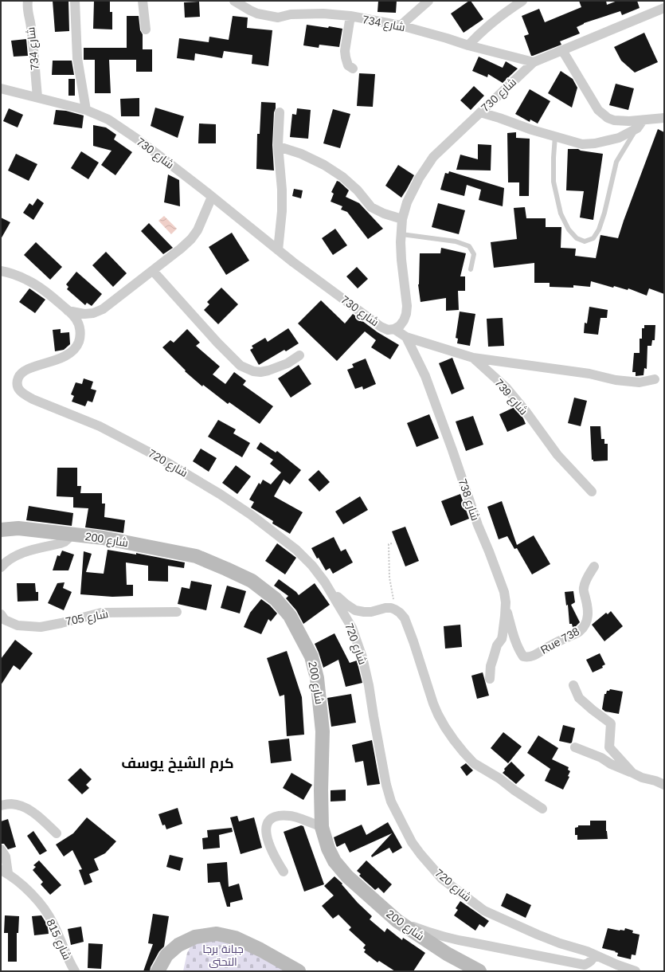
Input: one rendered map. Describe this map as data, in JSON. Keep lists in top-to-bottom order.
{
  "streets": {
    "main road": ["شارع 200"],
    "street": [
      "شارع 734",
      "شارع 730",
      "شارع 739",
      "شارع 720",
      "شارع 738",
      "شارع 705",
      "Rue 738",
      "شارع 815"
    ]
  },
  "crossings": [
    ["شارع 734", "شارع 730"],
    ["شارع 739", "شارع 738"],
    ["شارع 738", "Rue 738"]
  ],
  "districts": ["كرم الشيخ يوسف"],
  "parks": ["جبانة برجا التحتى"]
}
